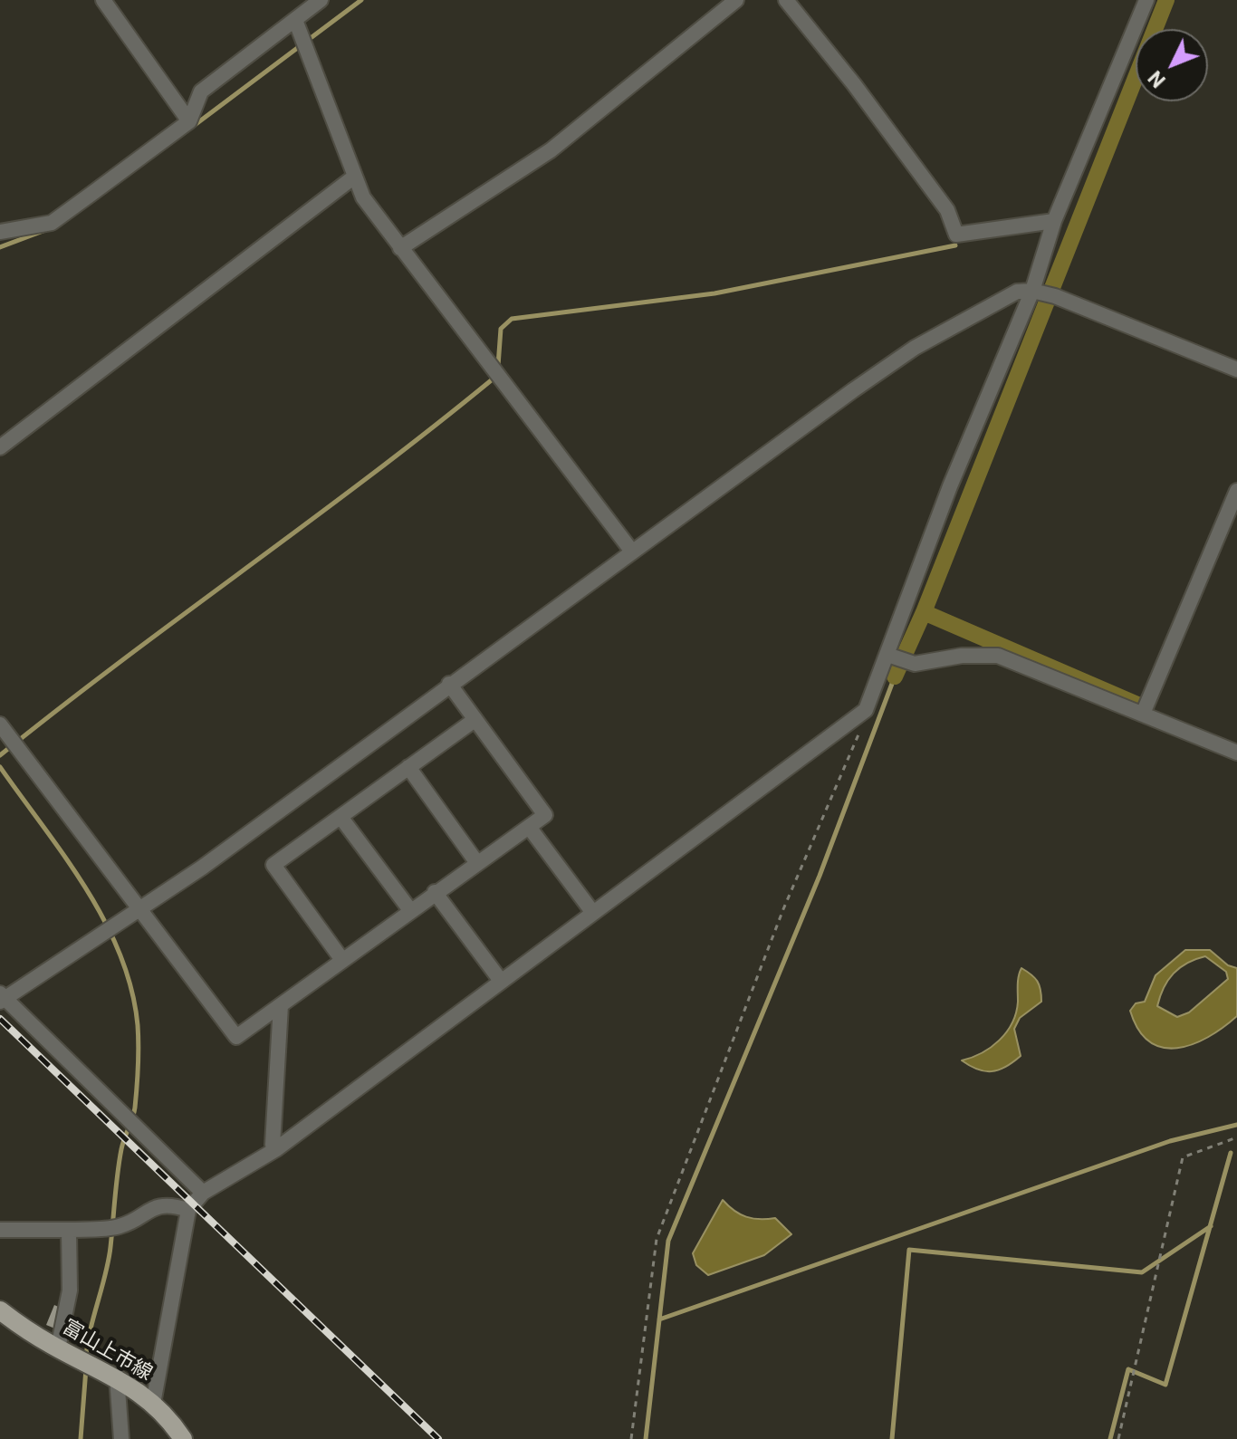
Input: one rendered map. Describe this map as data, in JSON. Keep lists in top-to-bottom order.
{
  "streets": {
    "main road": ["富山上市線"]
  },
  "north": "bottom left"
}
